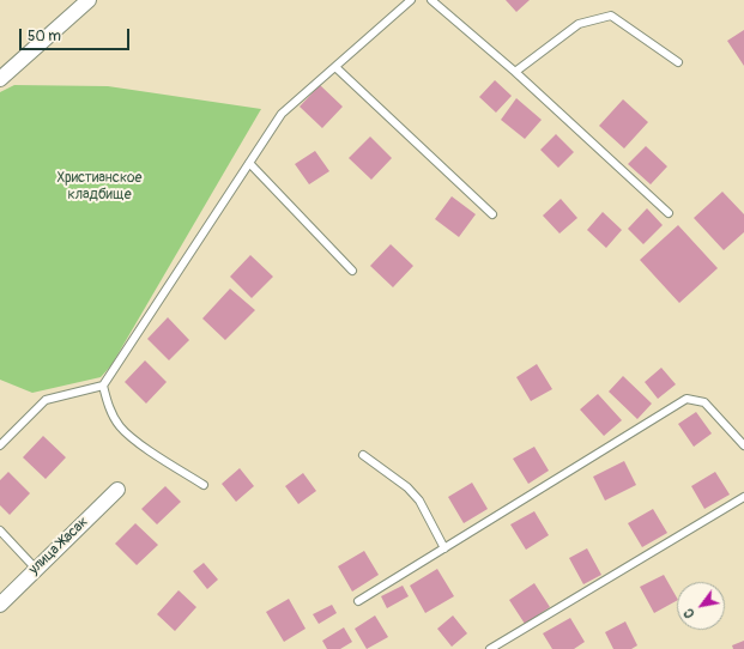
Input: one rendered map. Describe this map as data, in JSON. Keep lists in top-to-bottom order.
{
  "streets": {
    "street": ["улица Жасак"]
  },
  "parks": ["Христианское кладбище"],
  "scale_bar": "50 m",
  "north": "bottom left"
}
